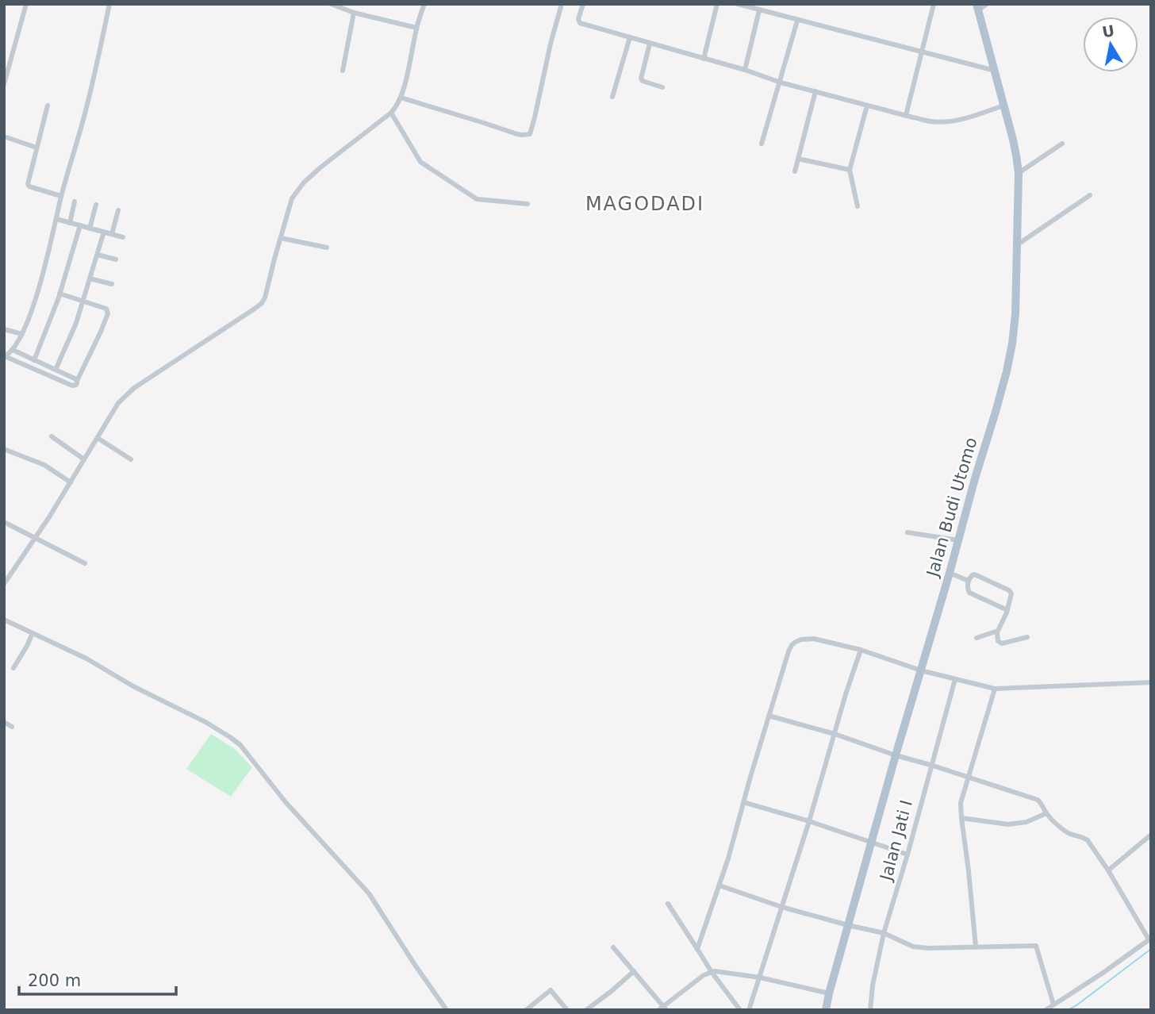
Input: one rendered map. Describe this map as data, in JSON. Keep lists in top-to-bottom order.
{
  "streets": {
    "main road": ["Jalan Budi Utomo"],
    "street": ["Jalan Jati I"]
  },
  "districts": ["MAGODADI"],
  "scale_bar": "200 m",
  "north": "top"
}
